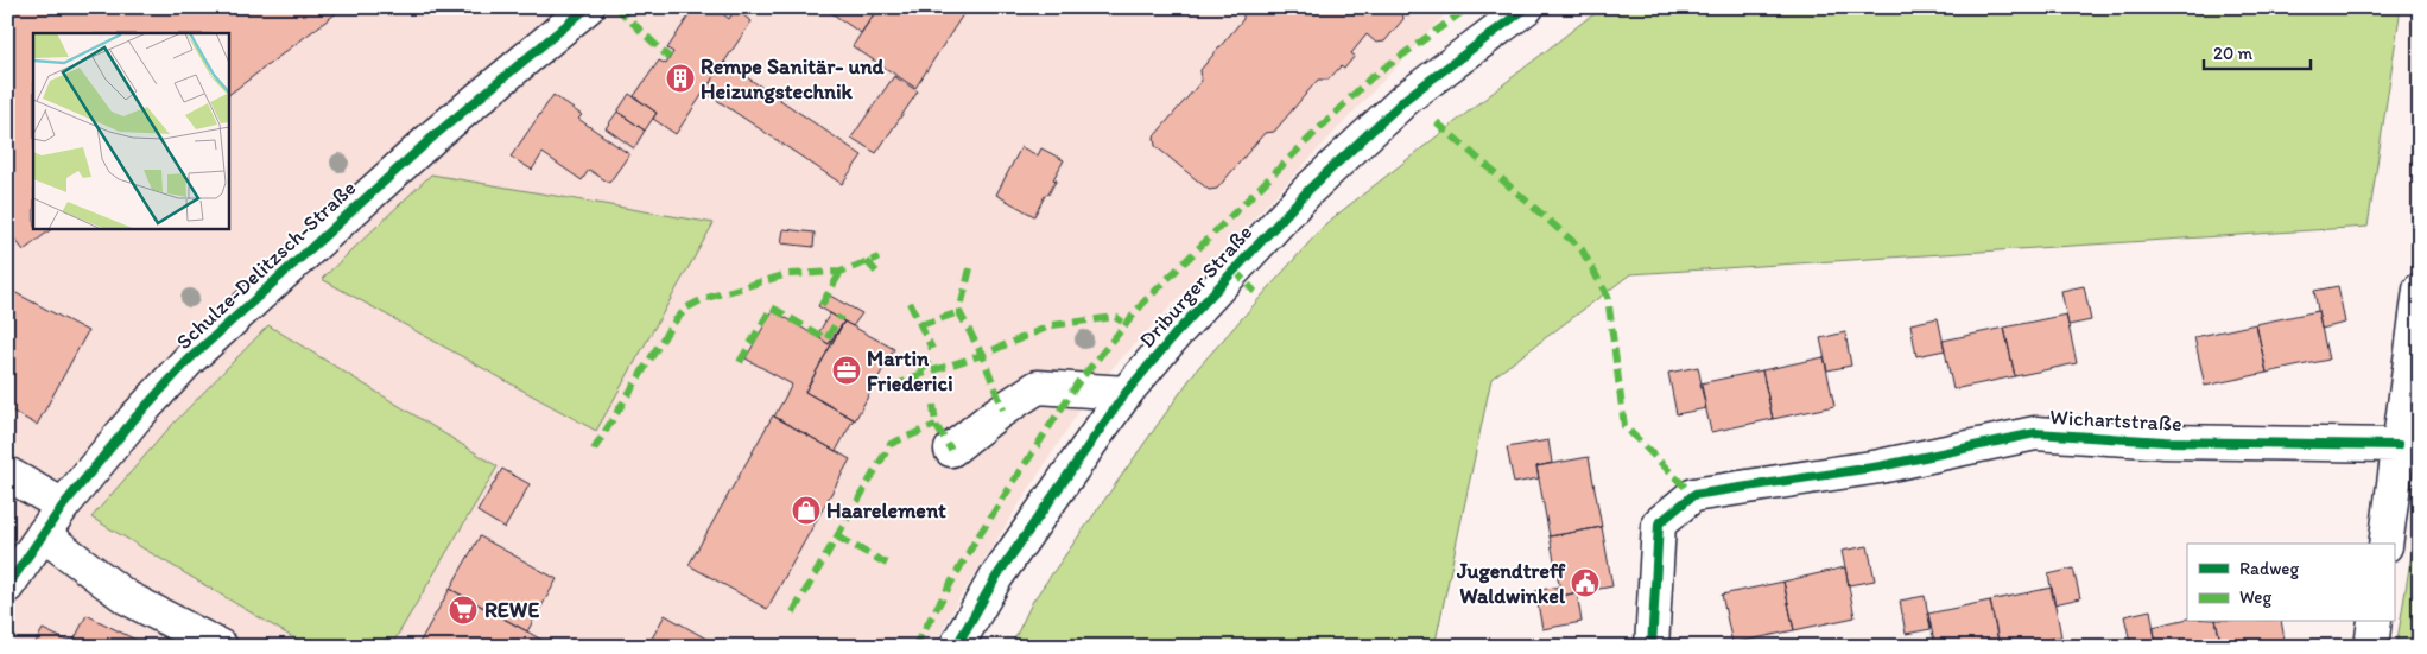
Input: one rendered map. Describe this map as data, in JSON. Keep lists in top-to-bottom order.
{
  "streets": {
    "street": ["Schulze-Delitzsch-Straße", "Driburger Straße", "Wichartstraße"]
  },
  "places": {
    "building": ["Rempe Sanitär- und Heizungstechnik"],
    "office": ["Martin Friederici"],
    "shop": ["Haarelement"],
    "public building": ["Jugendtreff Waldwinkel"],
    "supermarket": ["REWE"]
  },
  "legend": ["Radweg", "Weg"],
  "scale_bar": "20 m"
}
